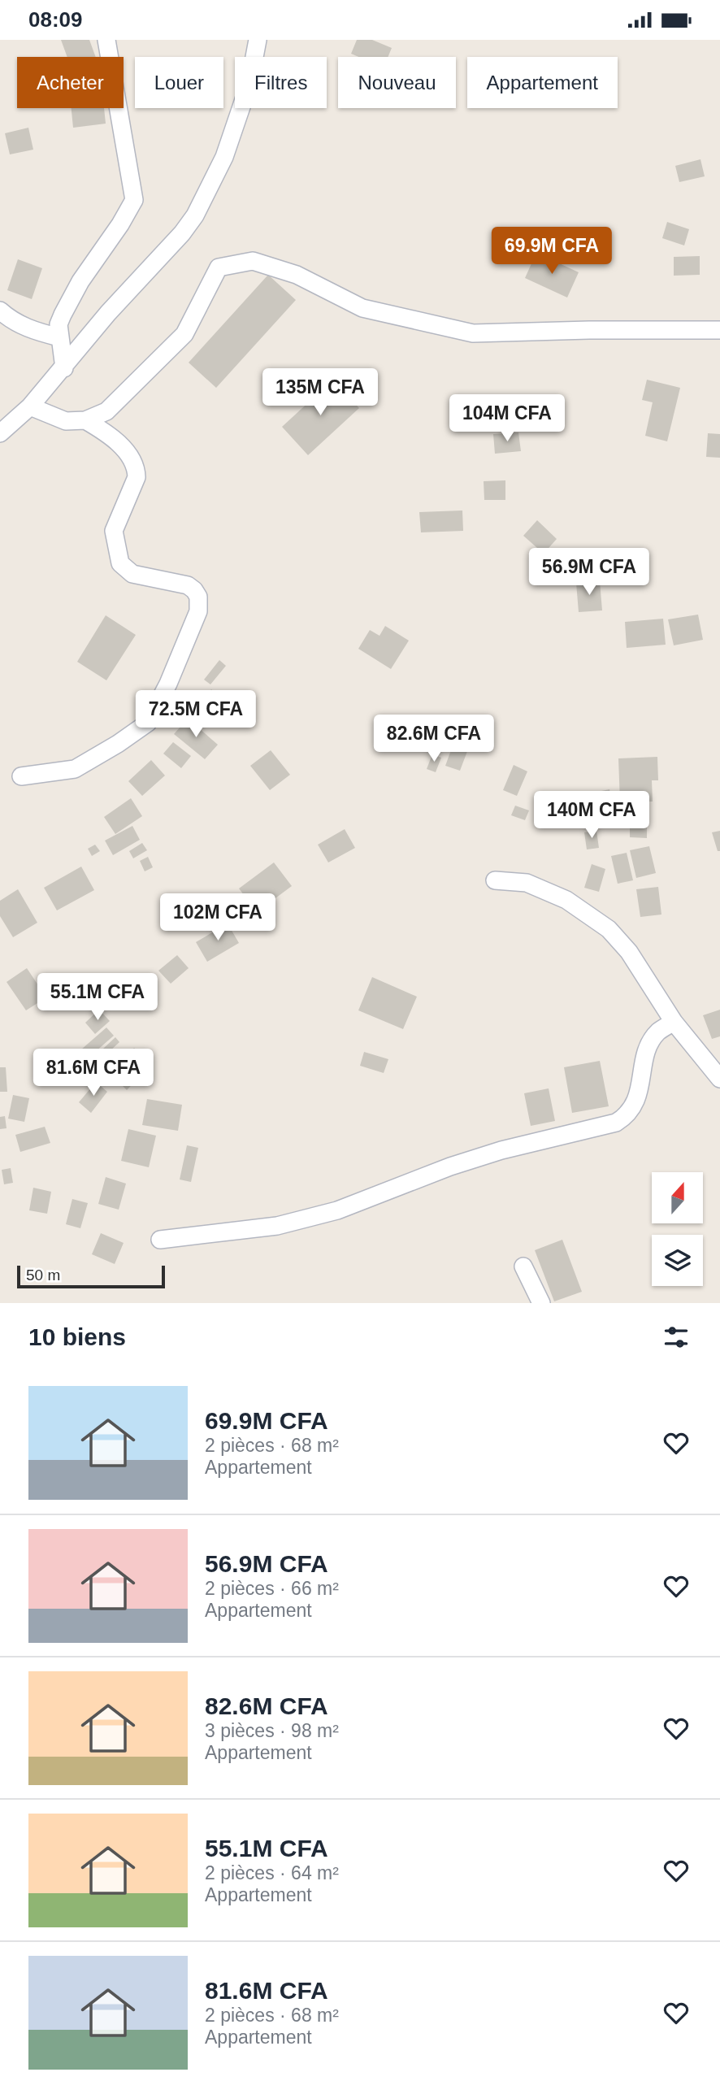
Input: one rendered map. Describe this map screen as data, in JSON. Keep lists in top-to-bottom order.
{
  "scale_bar": "50 m",
  "north": "top",
  "page": {
    "status": "08:09",
    "chip": [
      "Acheter",
      "Louer",
      "Filtres",
      "Nouveau",
      "Appartement"
    ],
    "price": [
      "69.9M CFA",
      "135M CFA",
      "104M CFA",
      "56.9M CFA",
      "72.5M CFA",
      "82.6M CFA",
      "140M CFA",
      "102M CFA",
      "55.1M CFA",
      "81.6M CFA"
    ],
    "scale": "50 m",
    "heading": "10 biens",
    "list": [
      {
        "name": "69.9M CFA",
        "note": "2 pièces · 68 m² · Appartement"
      },
      {
        "name": "56.9M CFA",
        "note": "2 pièces · 66 m² · Appartement"
      },
      {
        "name": "82.6M CFA",
        "note": "3 pièces · 98 m² · Appartement"
      },
      {
        "name": "55.1M CFA",
        "note": "2 pièces · 64 m² · Appartement"
      },
      {
        "name": "81.6M CFA",
        "note": "2 pièces · 68 m² · Appartement"
      }
    ]
  }
}
